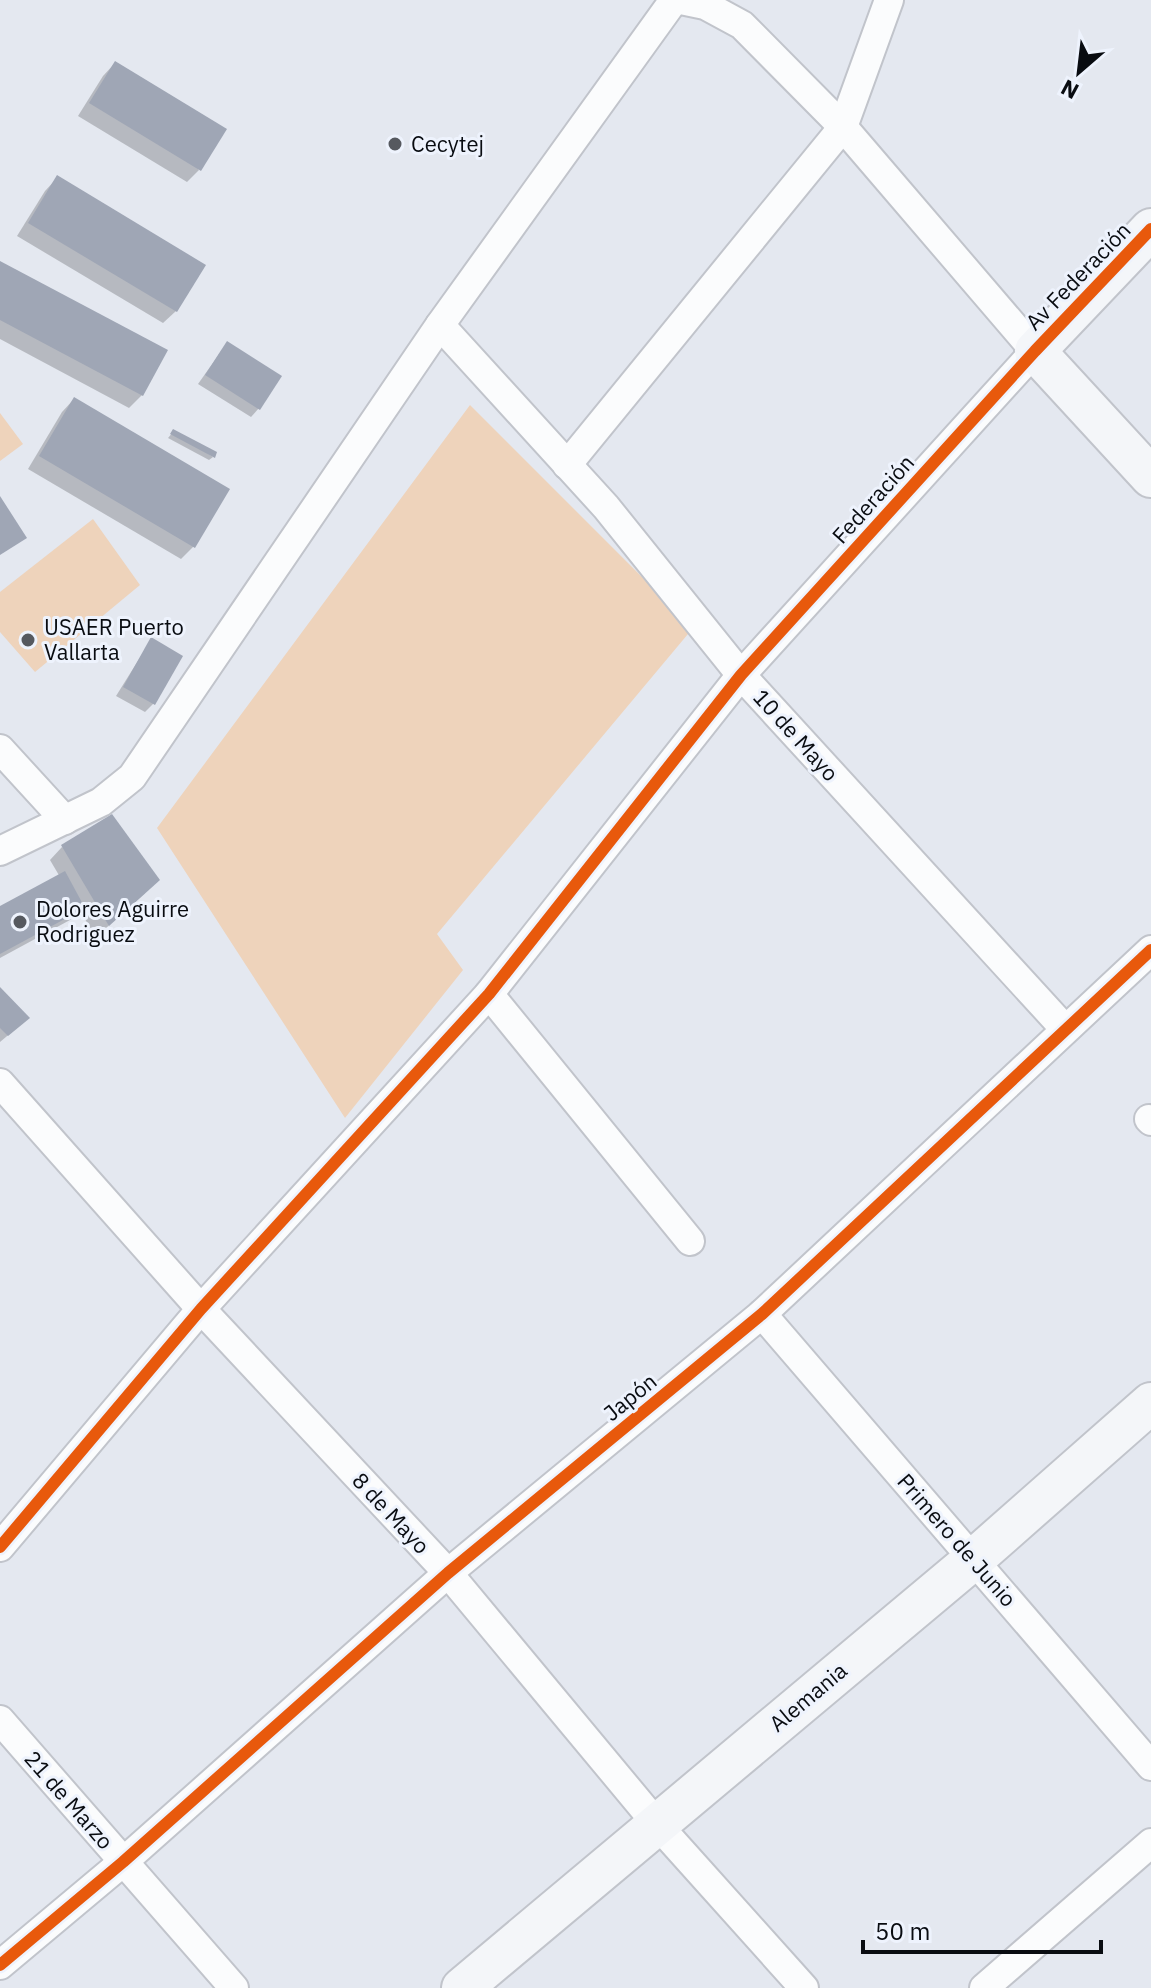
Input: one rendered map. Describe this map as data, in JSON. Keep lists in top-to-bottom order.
{
  "streets": {
    "street": [
      "Av Federación",
      "Federación",
      "10 de Mayo",
      "Japón",
      "8 de Mayo",
      "Primero de Junio",
      "Alemania",
      "21 de Marzo"
    ]
  },
  "crossings": [
    ["Av Federación", "Federación"],
    ["Federación", "10 de Mayo"],
    ["Federación", "8 de Mayo"],
    ["10 de Mayo", "Japón"],
    ["Japón", "8 de Mayo"],
    ["Japón", "Primero de Junio"],
    ["Japón", "21 de Marzo"],
    ["8 de Mayo", "Alemania"],
    ["Primero de Junio", "Alemania"]
  ],
  "places": ["Cecytej", "USAER Puerto Vallarta", "Dolores Aguirre Rodriguez"],
  "scale_bar": "50 m",
  "north": "bottom left"
}
